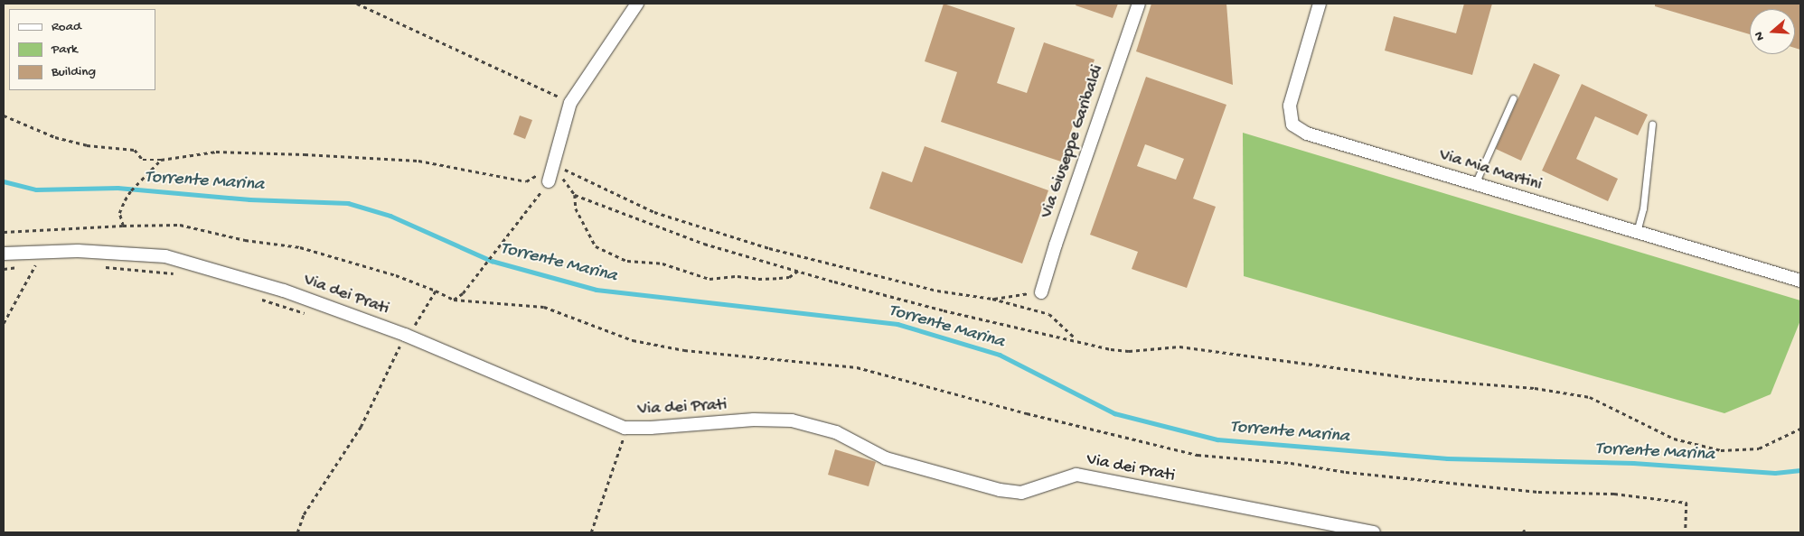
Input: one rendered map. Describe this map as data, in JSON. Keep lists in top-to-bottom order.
{
  "streets": {
    "street": ["Via Giuseppe Garibaldi", "Via Mia Martini", "Via dei Prati"]
  },
  "water": ["Torrente Marina"],
  "legend": ["Road", "Park", "Building"],
  "north": "left"
}
